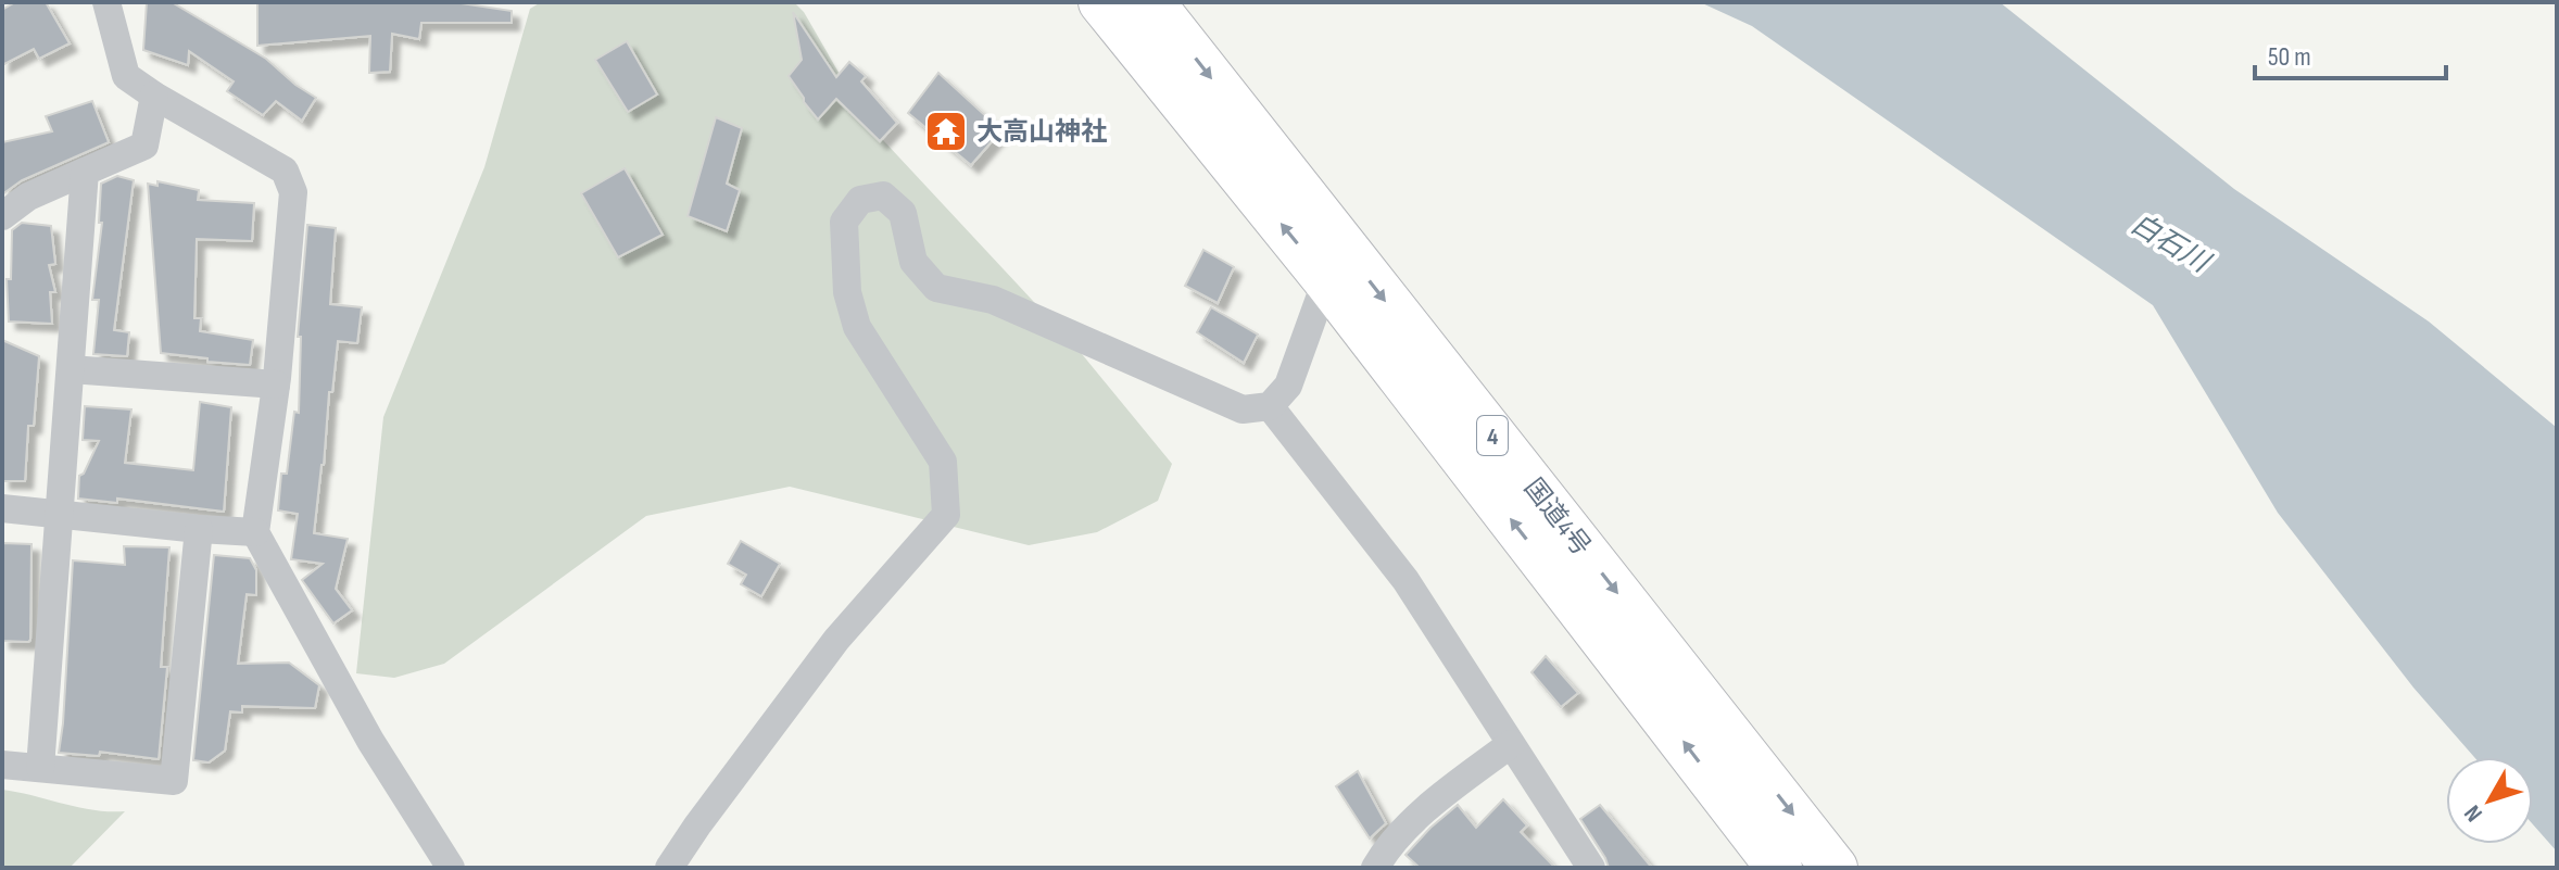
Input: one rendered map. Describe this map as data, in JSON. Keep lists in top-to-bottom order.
{
  "streets": {
    "highway": ["4", "国道4号"]
  },
  "water": ["白石川"],
  "places": {
    "temple": ["大高山神社"]
  },
  "scale_bar": "50 m",
  "north": "bottom left"
}
